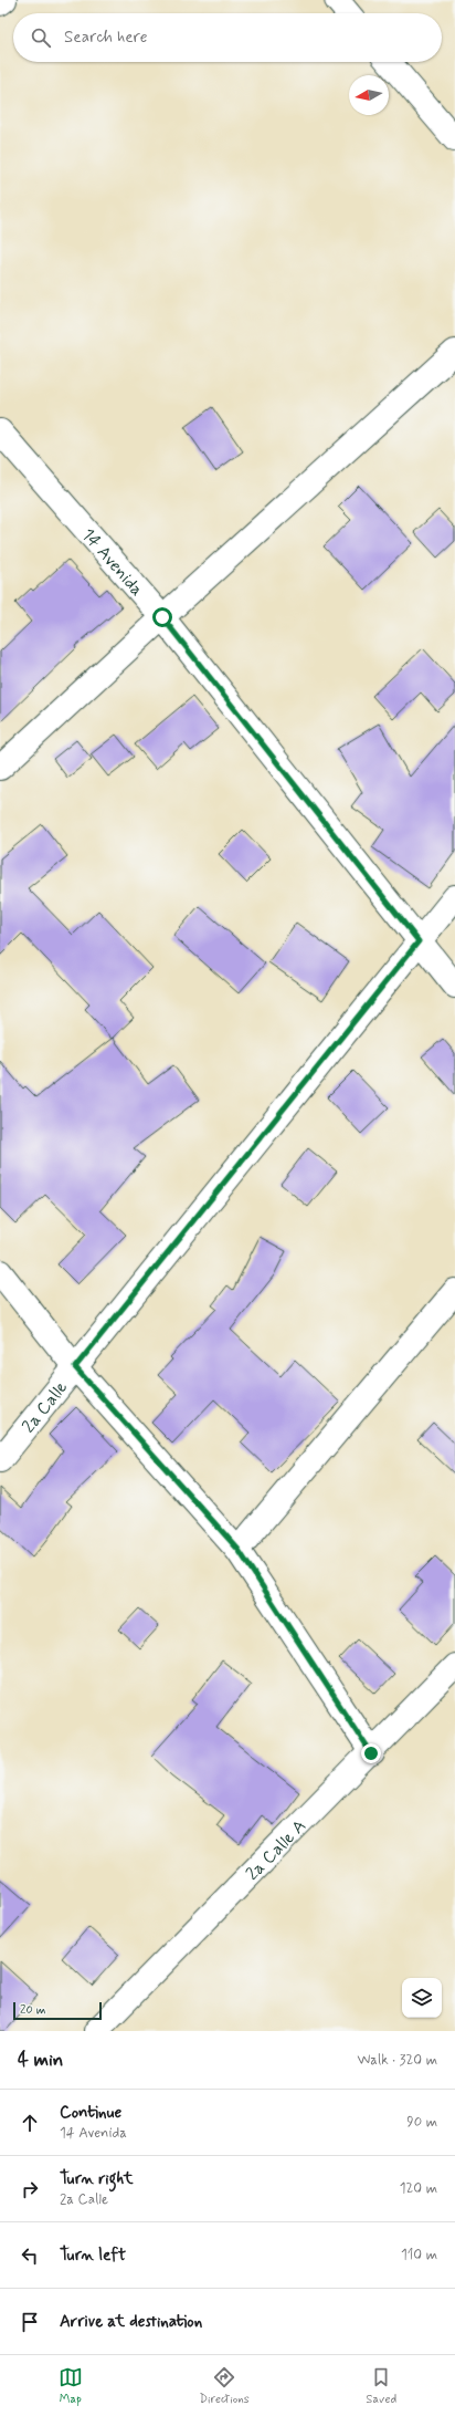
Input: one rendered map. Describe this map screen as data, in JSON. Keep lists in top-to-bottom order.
{
  "streets": {
    "street": ["14 Avenida", "2a Calle", "2a Calle A"]
  },
  "crossings": [
    ["14 Avenida", "2a Calle"]
  ],
  "scale_bar": "20 m",
  "north": "left",
  "page": {
    "search": "Search here",
    "scale": "20 m",
    "heading": ["4 min", "Walk · 320 m"],
    "list": [
      ["Continue", "14 Avenida", "90 m"],
      ["Turn right", "2a Calle", "120 m"],
      ["Turn left", "110 m"],
      "Arrive at destination"
    ],
    "nav": ["Map", "Directions", "Saved"]
  }
}
